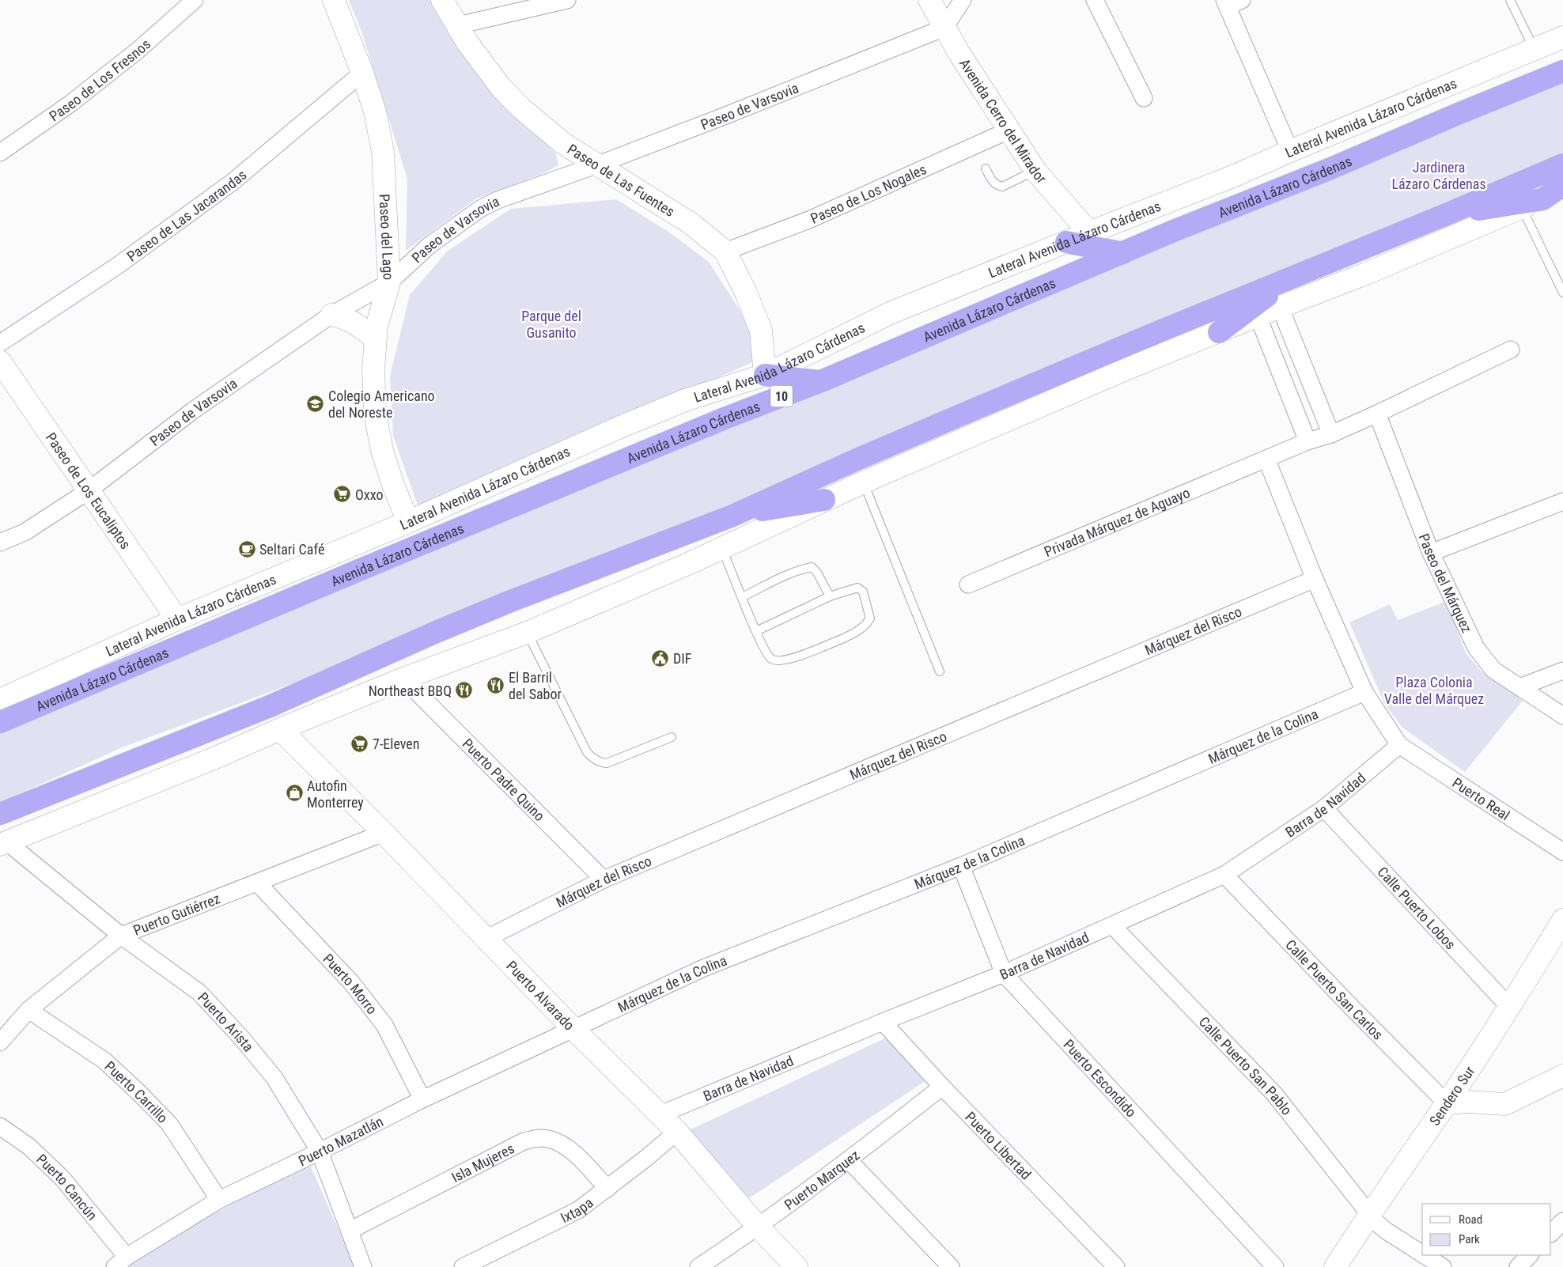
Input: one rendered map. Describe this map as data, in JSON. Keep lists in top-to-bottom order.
{
  "streets": {
    "highway": ["Avenida Lázaro Cárdenas", "10"],
    "main road": [
      "Lateral Avenida Lázaro Cárdenas",
      "Avenida Cerro del Mirador",
      "Paseo de Las Fuentes",
      "Paseo del Lago",
      "Paseo de Los Eucaliptos",
      "Puerto Alvarado",
      "Sendero Sur"
    ],
    "street": [
      "Paseo de Los Fresnos",
      "Paseo de Varsovia",
      "Paseo de Los Nogales",
      "Paseo de Las Jacarandas",
      "Privada Márquez de Aguayo",
      "Paseo del Márquez",
      "Márquez del Risco",
      "Márquez de la Colina",
      "Puerto Padre Quino",
      "Puerto Real",
      "Barra de Navidad",
      "Calle Puerto Lobos",
      "Puerto Gutiérrez",
      "Puerto Morro",
      "Calle Puerto San Carlos",
      "Puerto Arista",
      "Calle Puerto San Pablo",
      "Puerto Escondido",
      "Puerto Carrillo",
      "Puerto Mazatlán",
      "Puerto Libertad",
      "Isla Mujeres",
      "Puerto Marquez",
      "Puerto Cancún",
      "Ixtapa"
    ]
  },
  "crossings": [
    ["Paseo de Varsovia", "Avenida Cerro del Mirador"],
    ["Paseo de Varsovia", "Paseo de Las Fuentes"],
    ["Paseo de Varsovia", "Paseo del Lago"],
    ["Paseo de Varsovia", "Paseo de Los Eucaliptos"],
    ["Lateral Avenida Lázaro Cárdenas", "Avenida Cerro del Mirador"],
    ["Lateral Avenida Lázaro Cárdenas", "Paseo de Las Fuentes"],
    ["Lateral Avenida Lázaro Cárdenas", "Paseo del Lago"],
    ["Lateral Avenida Lázaro Cárdenas", "Paseo de Los Eucaliptos"],
    ["Avenida Cerro del Mirador", "Paseo de Los Nogales"],
    ["Paseo de Las Fuentes", "Paseo de Los Nogales"],
    ["Paseo de Las Jacarandas", "Paseo del Lago"],
    ["Privada Márquez de Aguayo", "Paseo del Márquez"],
    ["Márquez del Risco", "Puerto Padre Quino"],
    ["Márquez del Risco", "Puerto Alvarado"],
    ["Márquez de la Colina", "Puerto Alvarado"],
    ["Márquez de la Colina", "Puerto Escondido"],
    ["Márquez de la Colina", "Puerto Mazatlán"],
    ["Puerto Real", "Barra de Navidad"],
    ["Barra de Navidad", "Calle Puerto Lobos"],
    ["Barra de Navidad", "Calle Puerto San Carlos"],
    ["Barra de Navidad", "Puerto Alvarado"],
    ["Barra de Navidad", "Calle Puerto San Pablo"],
    ["Barra de Navidad", "Puerto Escondido"],
    ["Barra de Navidad", "Puerto Libertad"],
    ["Calle Puerto Lobos", "Sendero Sur"],
    ["Puerto Gutiérrez", "Puerto Morro"],
    ["Puerto Gutiérrez", "Puerto Alvarado"],
    ["Puerto Gutiérrez", "Puerto Arista"],
    ["Puerto Gutiérrez", "Puerto Carrillo"],
    ["Puerto Morro", "Puerto Mazatlán"],
    ["Calle Puerto San Carlos", "Sendero Sur"],
    ["Puerto Alvarado", "Puerto Mazatlán"],
    ["Puerto Alvarado", "Puerto Marquez"],
    ["Puerto Alvarado", "Ixtapa"],
    ["Puerto Arista", "Puerto Mazatlán"],
    ["Puerto Arista", "Isla Mujeres"],
    ["Calle Puerto San Pablo", "Sendero Sur"],
    ["Puerto Carrillo", "Puerto Mazatlán"],
    ["Puerto Mazatlán", "Puerto Cancún"],
    ["Puerto Libertad", "Puerto Marquez"],
    ["Isla Mujeres", "Ixtapa"]
  ],
  "parks": ["Jardinera Lázaro Cárdenas", "Parque del Gusanito", "Plaza Colonia Valle del Márquez"],
  "places": {
    "school or university": ["Colegio Americano del Noreste"],
    "supermarket": ["Oxxo", "7-Eleven"],
    "cafe": ["Seltari Café"],
    "public building": ["DIF"],
    "restaurant": ["El Barril del Sabor", "Northeast BBQ"],
    "shop": ["Autofin Monterrey"]
  },
  "legend": ["Road", "Park"]
}
